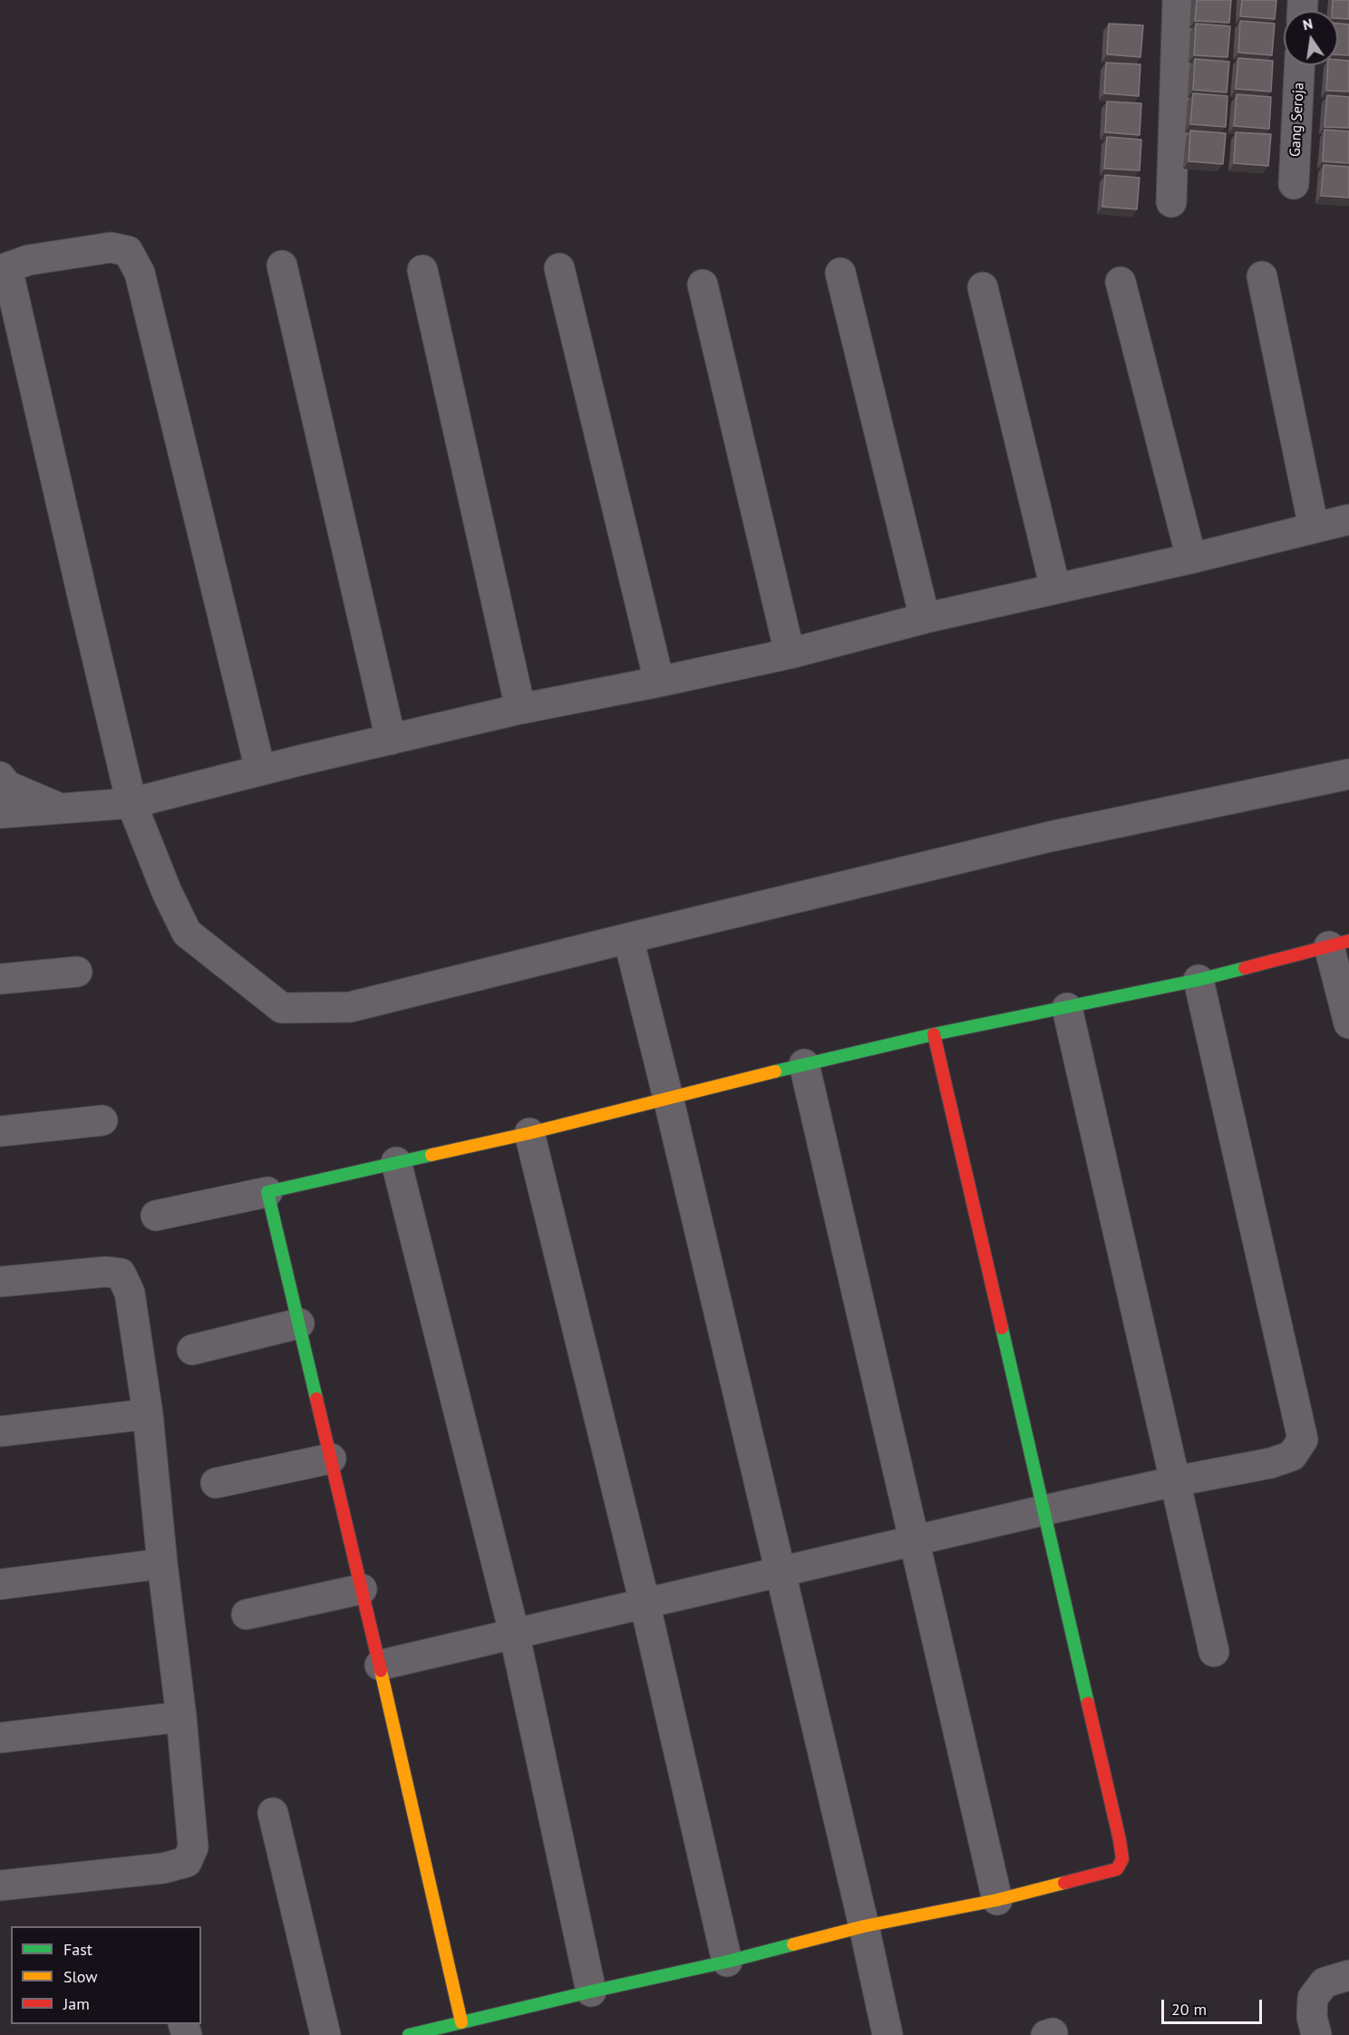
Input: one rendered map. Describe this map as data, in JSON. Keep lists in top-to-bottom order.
{
  "streets": {
    "street": ["Gang Seroja"]
  },
  "legend": ["Fast", "Slow", "Jam"],
  "scale_bar": "20 m",
  "north": "top"
}
